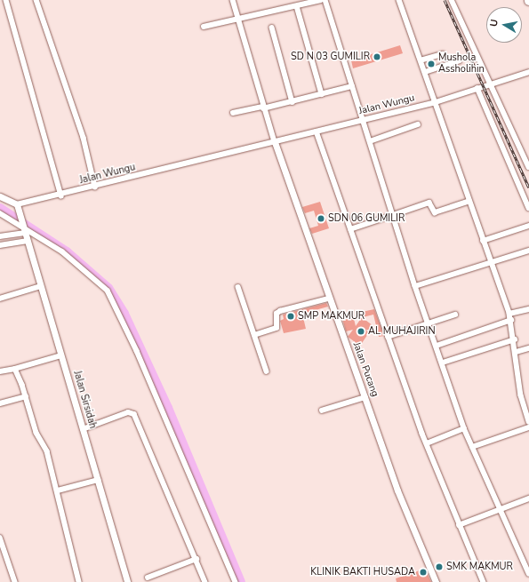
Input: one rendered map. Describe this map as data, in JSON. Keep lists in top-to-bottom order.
{
  "streets": {
    "street": ["Jalan Wungu", "Jalan Pucang", "Jalan Sirsidah"]
  },
  "crossings": [
    ["Jalan Wungu", "Jalan Pucang"],
    ["Jalan Wungu", "Jalan Sirsidah"]
  ],
  "places": [
    "SD N 03 GUMILIR",
    "Mushola Assholihin",
    "SDN 06 GUMILIR",
    "SMP MAKMUR",
    "AL MUHAJIRIN",
    "SMK MAKMUR",
    "KLINIK BAKTI HUSADA"
  ],
  "north": "left"
}
